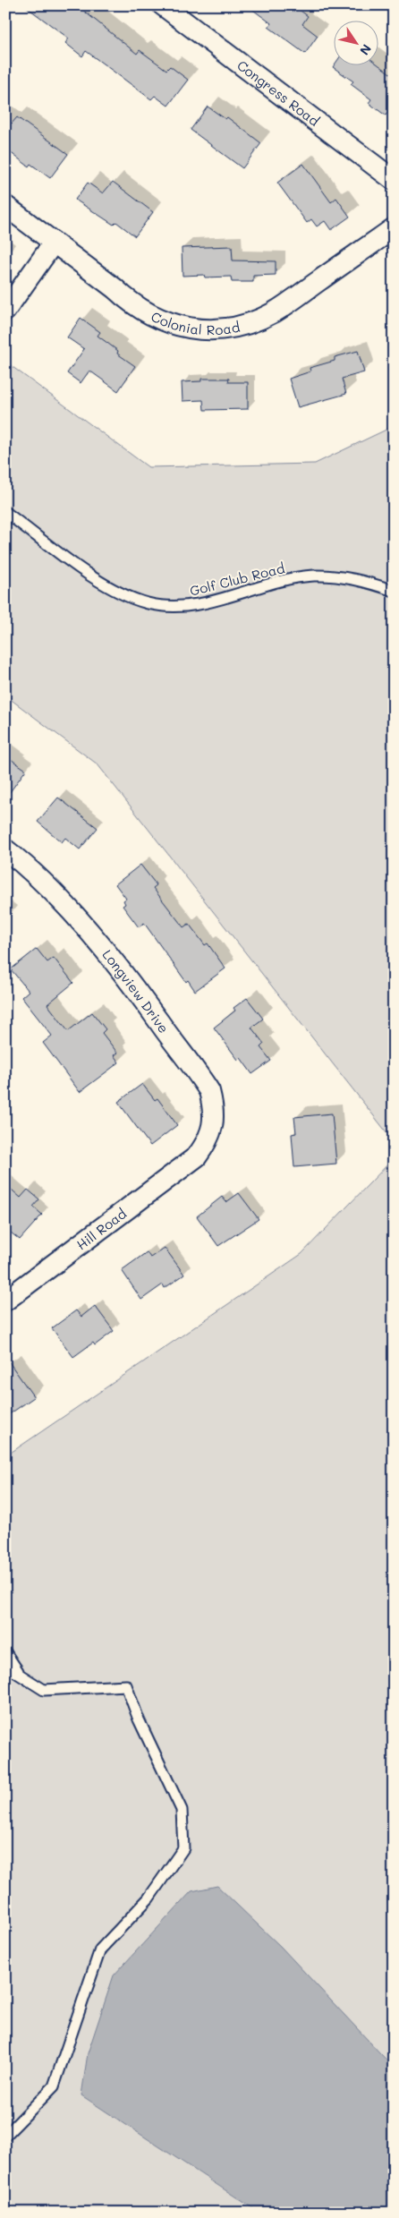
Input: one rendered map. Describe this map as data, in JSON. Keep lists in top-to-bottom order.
{
  "streets": {
    "street": [
      "Congress Road",
      "Colonial Road",
      "Longview Drive",
      "Hill Road"
    ],
    "lane": ["Golf Club Road"]
  },
  "crossings": [
    ["Longview Drive", "Hill Road"]
  ],
  "north": "bottom right"
}
